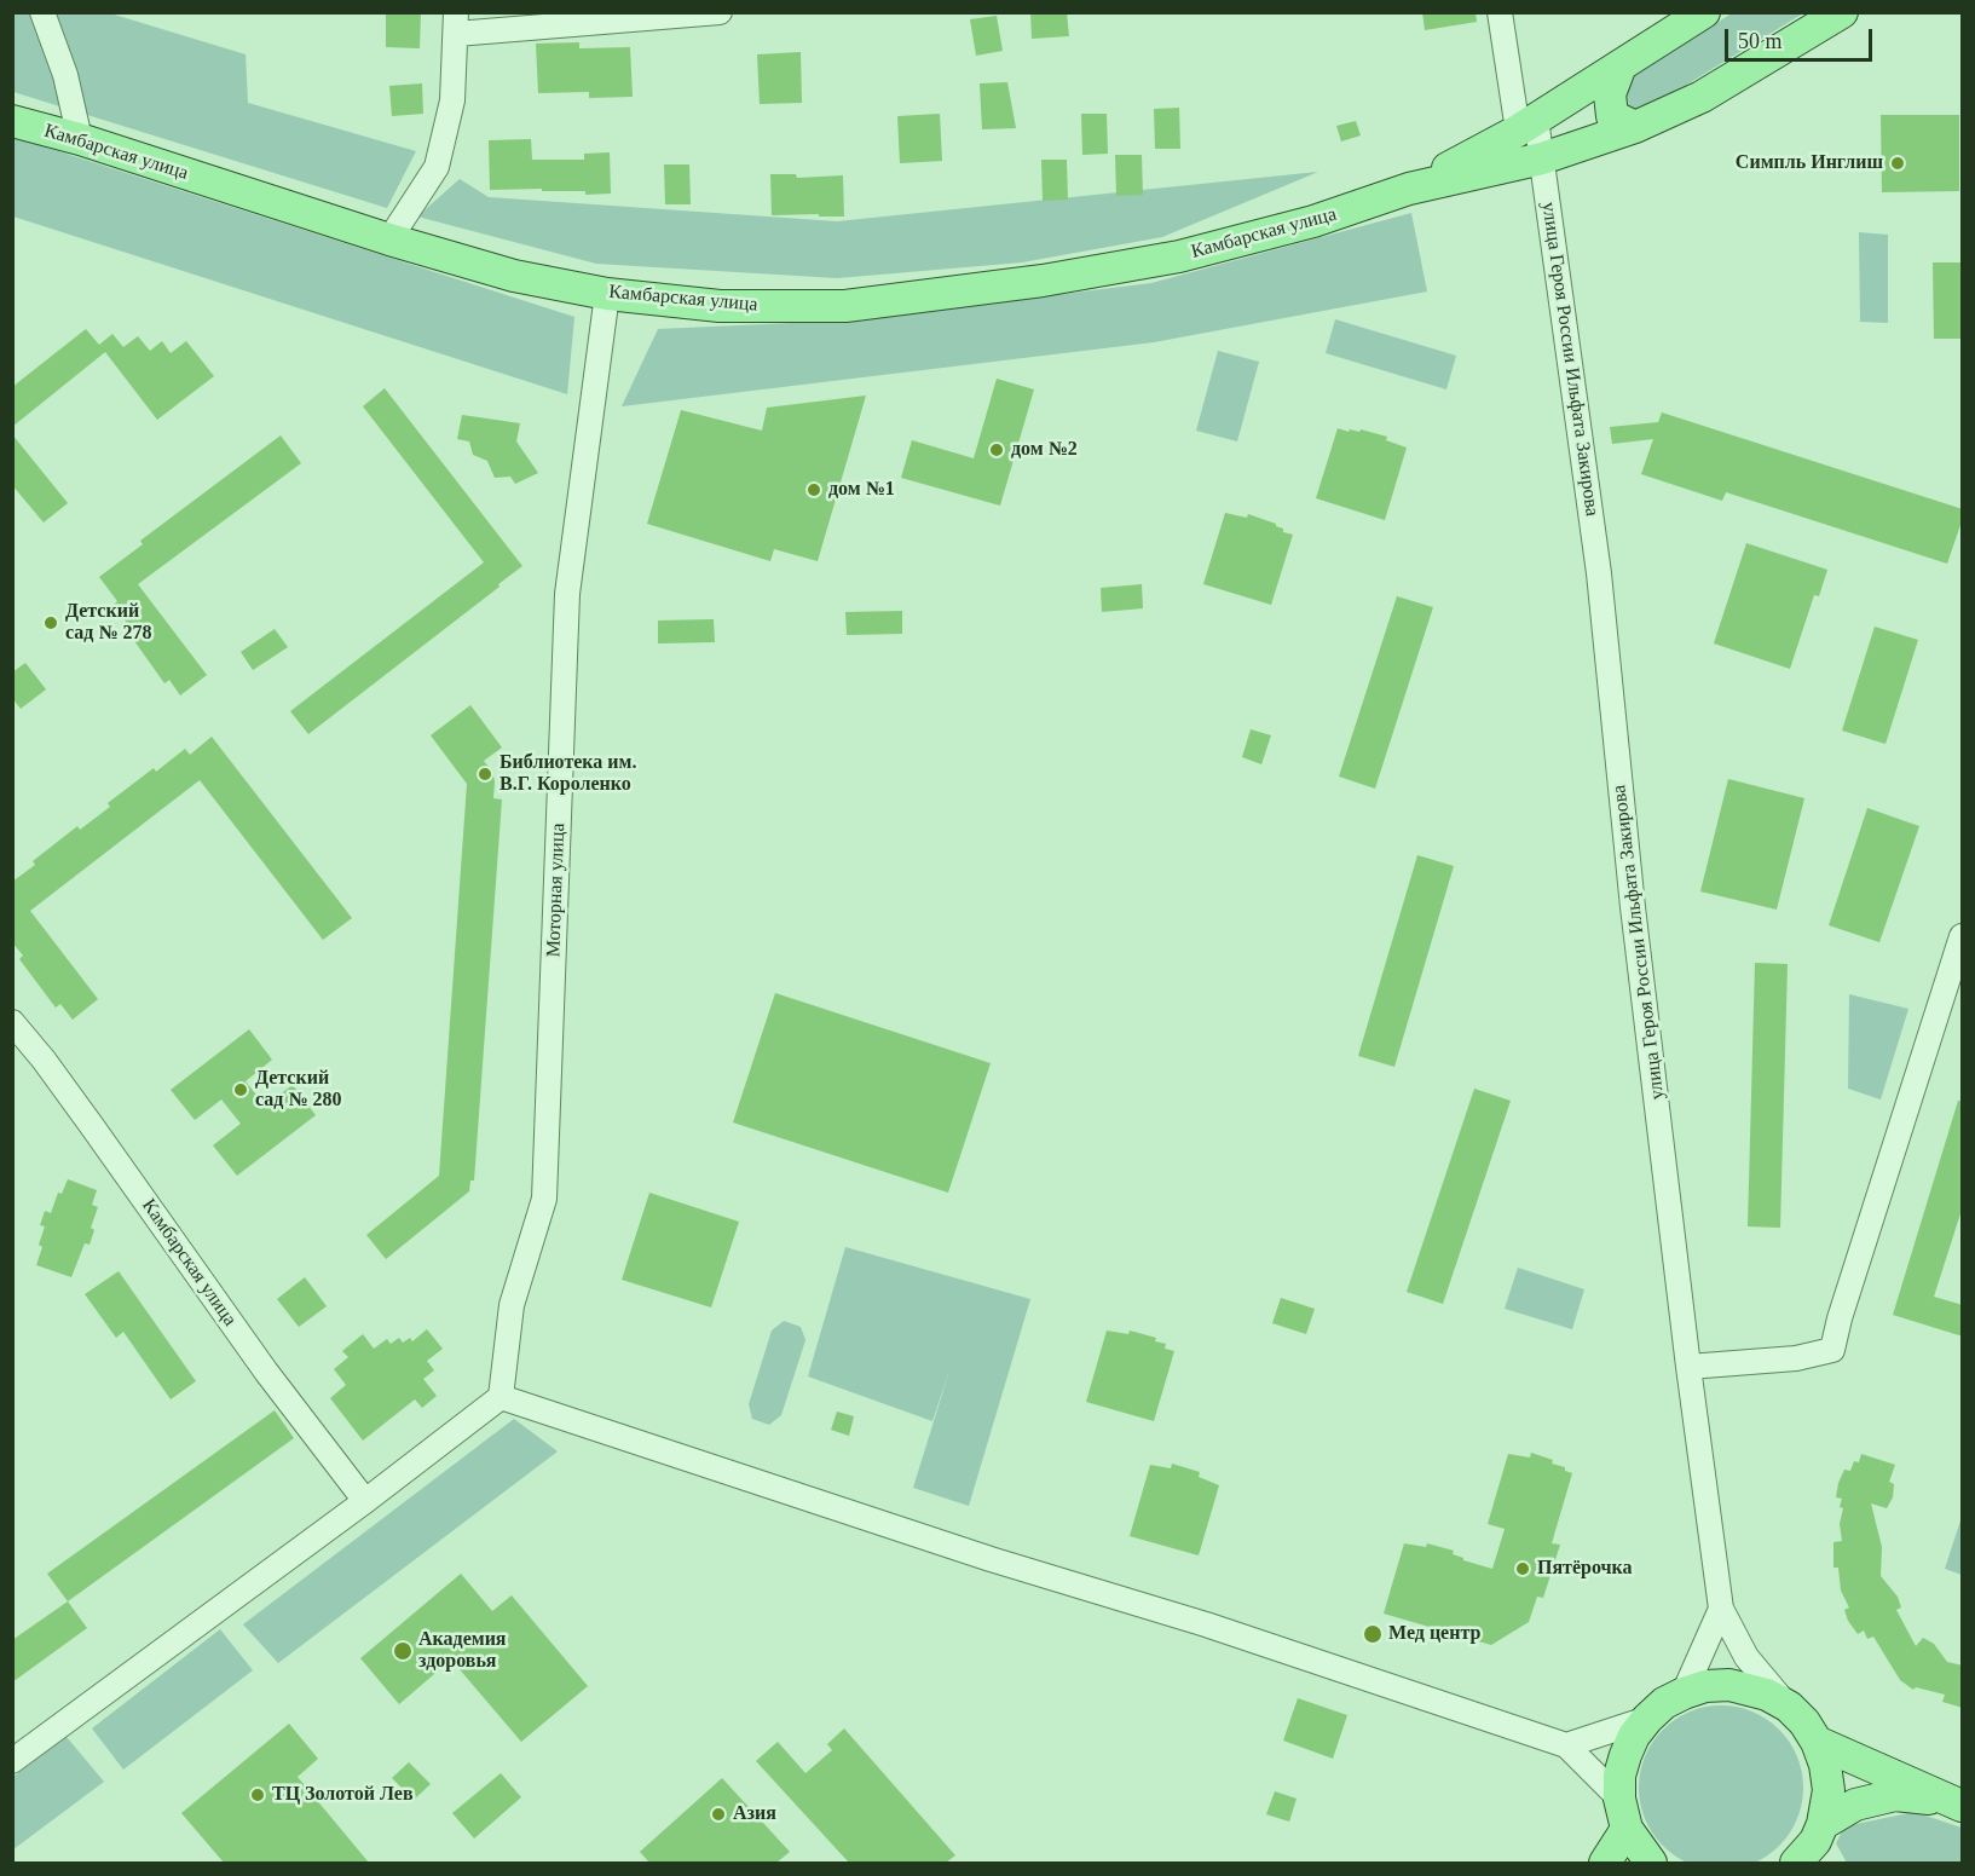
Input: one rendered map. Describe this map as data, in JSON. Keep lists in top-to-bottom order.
{
  "streets": {
    "main road": ["Камбарская улица"],
    "street": ["улица Героя России Ильфата Закирова", "Моторная улица"]
  },
  "crossings": [
    ["Камбарская улица", "улица Героя России Ильфата Закирова"],
    ["Камбарская улица", "Моторная улица"]
  ],
  "places": [
    "Симпль Инглиш",
    "дом №2",
    "дом №1",
    "Детский сад № 278",
    "Библиотека им. В.Г. Короленко",
    "Детский сад № 280",
    "Пятёрочка",
    "Мед центр",
    "Академия здоровья",
    "ТЦ Золотой Лев",
    "Азия"
  ],
  "scale_bar": "50 m"
}
